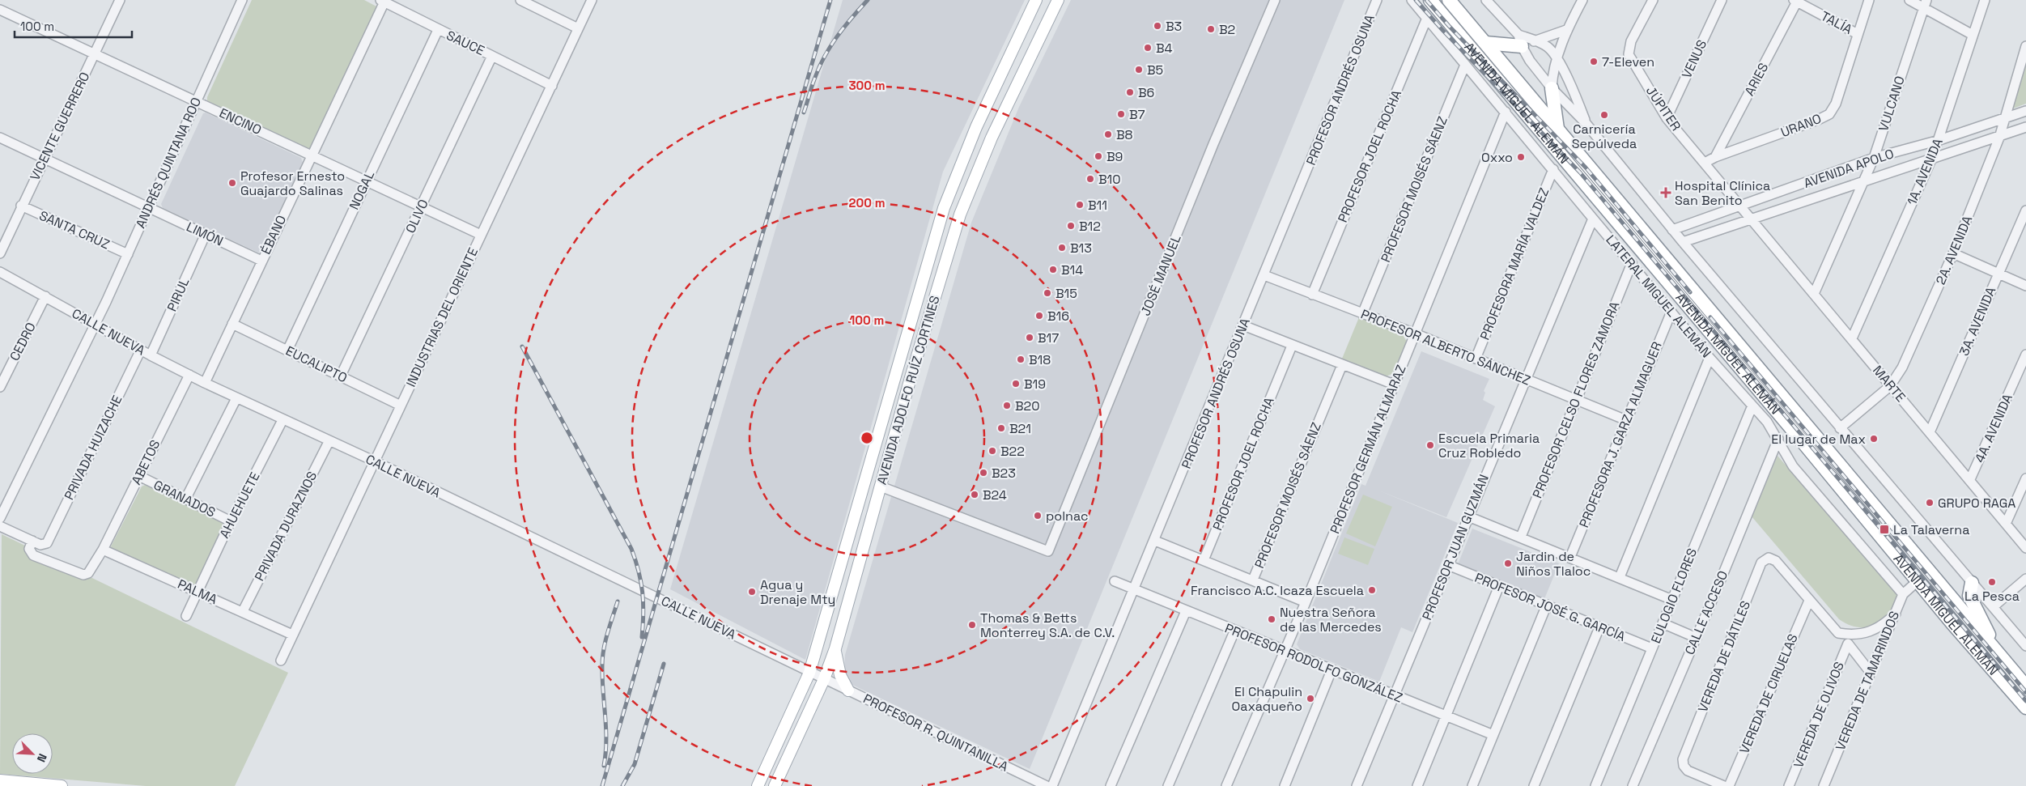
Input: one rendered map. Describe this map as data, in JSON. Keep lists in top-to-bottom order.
{
  "streets": {
    "highway": ["AVENIDA MIGUEL ALEMÁN"],
    "main road": ["AVENIDA ADOLFO RUÍZ CORTINES"],
    "street": [
      "TALÍA",
      "SAUCE",
      "VENUS",
      "ARIES",
      "PROFESOR ANDRÉS OSUNA",
      "VULCANO",
      "JÚPITER",
      "ENCINO",
      "URANO",
      "VICENTE GUERRERO",
      "PROFESOR JOEL ROCHA",
      "ANDRÉS QUINTANA ROO",
      "AVENIDA APOLO",
      "1A. AVENIDA",
      "PROFESOR MOISÉS SÁENZ",
      "NOGAL",
      "OLIVO",
      "SANTA CRUZ",
      "LIMÓN",
      "ÉBANO",
      "2A. AVENIDA",
      "PROFESORA MARÍA VALDEZ",
      "JOSÉ MANUEL",
      "PIRUL",
      "LATERAL MIGUEL ALEMÁN",
      "INDUSTRIAS DEL ORIENTE",
      "3A. AVENIDA",
      "CALLE NUEVA",
      "CEDRO",
      "PROFESOR ALBERTO SÁNCHEZ",
      "EUCALIPTO",
      "MARTE",
      "PROFESOR CELSO FLORES ZAMORA",
      "4A. AVENIDA",
      "PROFESORA J. GARZA ALMAGUER",
      "PRIVADA HUIZACHE",
      "PROFESOR GERMÁN ALMARAZ",
      "ABETOS",
      "GRANADOS",
      "AHUEHUETE",
      "PRIVADA DURAZNOS",
      "PROFESOR JUAN GUZMÁN",
      "PALMA",
      "EULOGIO FLORES",
      "PROFESOR JOSÉ G. GARCÍA",
      "CALLE ACCESO",
      "VEREDA DE DÁTILES",
      "PROFESOR RODOLFO GONZÁLEZ",
      "VEREDA DE TAMARINDOS",
      "VEREDA DE CIRUELAS",
      "VEREDA DE OLIVOS",
      "PROFESOR R. QUINTANILLA"
    ]
  },
  "crossings": [
    ["TALÍA", "ARIES"],
    ["TALÍA", "URANO"],
    ["SAUCE", "NOGAL"],
    ["SAUCE", "OLIVO"],
    ["SAUCE", "ÉBANO"],
    ["SAUCE", "INDUSTRIAS DEL ORIENTE"],
    ["VENUS", "JÚPITER"],
    ["ARIES", "URANO"],
    ["PROFESOR ANDRÉS OSUNA", "PROFESOR ALBERTO SÁNCHEZ"],
    ["PROFESOR ANDRÉS OSUNA", "PROFESOR RODOLFO GONZÁLEZ"],
    ["AVENIDA MIGUEL ALEMÁN", "VEREDA DE TAMARINDOS"],
    ["VULCANO", "AVENIDA APOLO"],
    ["VULCANO", "MARTE"],
    ["JÚPITER", "URANO"],
    ["JÚPITER", "AVENIDA APOLO"],
    ["JÚPITER", "MARTE"],
    ["ENCINO", "VICENTE GUERRERO"],
    ["ENCINO", "ANDRÉS QUINTANA ROO"],
    ["ENCINO", "NOGAL"],
    ["ENCINO", "OLIVO"],
    ["ENCINO", "ÉBANO"],
    ["ENCINO", "INDUSTRIAS DEL ORIENTE"],
    ["VICENTE GUERRERO", "SANTA CRUZ"],
    ["VICENTE GUERRERO", "LIMÓN"],
    ["PROFESOR JOEL ROCHA", "LATERAL MIGUEL ALEMÁN"],
    ["PROFESOR JOEL ROCHA", "PROFESOR ALBERTO SÁNCHEZ"],
    ["ANDRÉS QUINTANA ROO", "SANTA CRUZ"],
    ["ANDRÉS QUINTANA ROO", "LIMÓN"],
    ["ANDRÉS QUINTANA ROO", "CALLE NUEVA"],
    ["AVENIDA APOLO", "1A. AVENIDA"],
    ["AVENIDA APOLO", "2A. AVENIDA"],
    ["AVENIDA APOLO", "MARTE"],
    ["1A. AVENIDA", "MARTE"],
    ["PROFESOR MOISÉS SÁENZ", "LATERAL MIGUEL ALEMÁN"],
    ["PROFESOR MOISÉS SÁENZ", "PROFESOR ALBERTO SÁNCHEZ"],
    ["NOGAL", "EUCALIPTO"],
    ["OLIVO", "EUCALIPTO"],
    ["LIMÓN", "ÉBANO"],
    ["LIMÓN", "PIRUL"],
    ["ÉBANO", "CALLE NUEVA"],
    ["ÉBANO", "EUCALIPTO"],
    ["2A. AVENIDA", "MARTE"],
    ["PROFESORA MARÍA VALDEZ", "LATERAL MIGUEL ALEMÁN"],
    ["PROFESORA MARÍA VALDEZ", "PROFESOR ALBERTO SÁNCHEZ"],
    ["JOSÉ MANUEL", "AVENIDA ADOLFO RUÍZ CORTINES"],
    ["PIRUL", "CALLE NUEVA"],
    ["LATERAL MIGUEL ALEMÁN", "PROFESOR CELSO FLORES ZAMORA"],
    ["LATERAL MIGUEL ALEMÁN", "PROFESORA J. GARZA ALMAGUER"],
    ["LATERAL MIGUEL ALEMÁN", "PROFESOR GERMÁN ALMARAZ"],
    ["LATERAL MIGUEL ALEMÁN", "PROFESOR JUAN GUZMÁN"],
    ["LATERAL MIGUEL ALEMÁN", "EULOGIO FLORES"],
    ["LATERAL MIGUEL ALEMÁN", "CALLE ACCESO"],
    ["LATERAL MIGUEL ALEMÁN", "VEREDA DE TAMARINDOS"],
    ["INDUSTRIAS DEL ORIENTE", "CALLE NUEVA"],
    ["INDUSTRIAS DEL ORIENTE", "EUCALIPTO"],
    ["INDUSTRIAS DEL ORIENTE", "PALMA"],
    ["3A. AVENIDA", "MARTE"],
    ["CALLE NUEVA", "CEDRO"],
    ["CALLE NUEVA", "AVENIDA ADOLFO RUÍZ CORTINES"],
    ["CALLE NUEVA", "PRIVADA HUIZACHE"],
    ["CALLE NUEVA", "ABETOS"],
    ["CALLE NUEVA", "AHUEHUETE"],
    ["CALLE NUEVA", "PRIVADA DURAZNOS"],
    ["CALLE NUEVA", "PROFESOR R. QUINTANILLA"],
    ["PROFESOR ALBERTO SÁNCHEZ", "PROFESOR CELSO FLORES ZAMORA"],
    ["PROFESOR ALBERTO SÁNCHEZ", "PROFESORA J. GARZA ALMAGUER"],
    ["PROFESOR ALBERTO SÁNCHEZ", "PROFESOR GERMÁN ALMARAZ"],
    ["PROFESOR ALBERTO SÁNCHEZ", "PROFESOR JUAN GUZMÁN"],
    ["MARTE", "4A. AVENIDA"],
    ["AVENIDA ADOLFO RUÍZ CORTINES", "PROFESOR R. QUINTANILLA"],
    ["PRIVADA HUIZACHE", "ABETOS"],
    ["PROFESOR GERMÁN ALMARAZ", "PROFESOR RODOLFO GONZÁLEZ"],
    ["ABETOS", "GRANADOS"],
    ["ABETOS", "PALMA"],
    ["GRANADOS", "AHUEHUETE"],
    ["AHUEHUETE", "PALMA"],
    ["PRIVADA DURAZNOS", "PALMA"],
    ["PROFESOR JUAN GUZMÁN", "PROFESOR JOSÉ G. GARCÍA"],
    ["PROFESOR JUAN GUZMÁN", "PROFESOR RODOLFO GONZÁLEZ"],
    ["EULOGIO FLORES", "PROFESOR JOSÉ G. GARCÍA"],
    ["VEREDA DE DÁTILES", "VEREDA DE CIRUELAS"],
    ["VEREDA DE TAMARINDOS", "VEREDA DE OLIVOS"]
  ],
  "places": {
    "other": [
      "B3",
      "B2",
      "B4",
      "7-Eleven",
      "B5",
      "B6",
      "B7",
      "Carnicería Sepúlveda",
      "B8",
      "B9",
      "Oxxo",
      "B10",
      "Profesor Ernesto Guajardo Salinas",
      "B11",
      "B12",
      "B13",
      "B14",
      "B15",
      "B16",
      "B17",
      "B18",
      "B19",
      "B20",
      "B21",
      "El lugar de Max",
      "Escuela Primaria Cruz Robledo",
      "B22",
      "B23",
      "B24",
      "GRUPO RAGA",
      "polnac",
      "Jardin de Niños Tlaloc",
      "La Pesca",
      "Francisco A.C. Icaza Escuela",
      "Agua y Drenaje Mty",
      "Nuestra Señora de las Mercedes",
      "Thomas & Betts Monterrey S.A. de C.V.",
      "El Chapulin Oaxaqueño"
    ],
    "health": ["Hospital Clínica San Benito"],
    "transit": ["La Talaverna"]
  },
  "scale_bar": "100 m",
  "north": "bottom right",
  "rings": ["300 m", "200 m", "100 m"]
}
